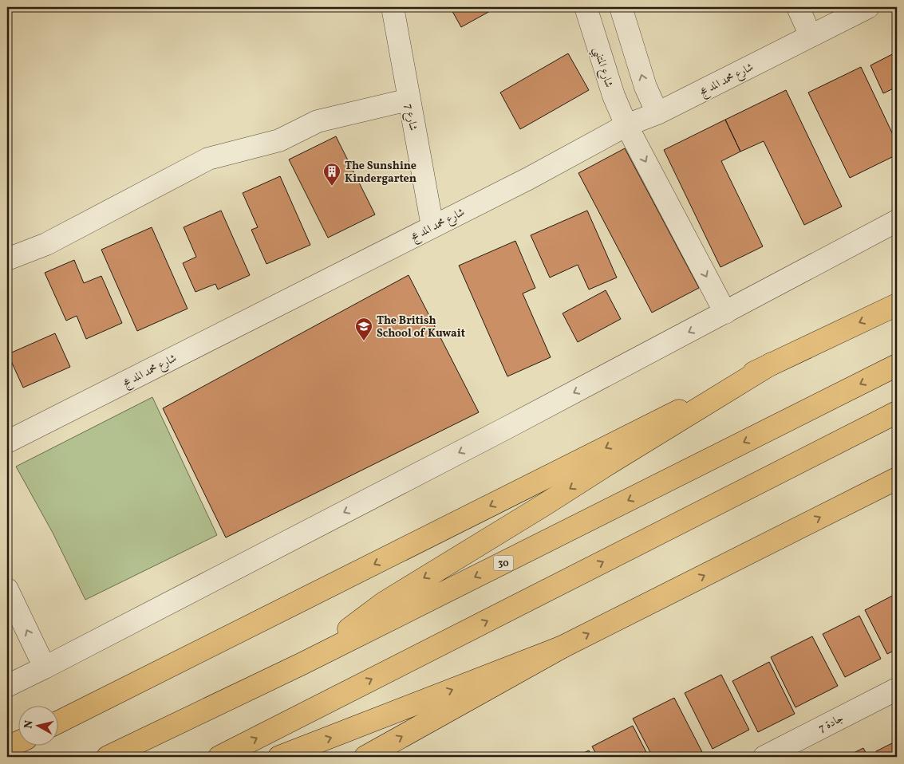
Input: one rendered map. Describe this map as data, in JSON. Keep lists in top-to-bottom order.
{
  "streets": {
    "main road": ["30"],
    "street": [
      "شارع المتنبي",
      "شارع محمد المد عج",
      "شارع 7",
      "جادة 7"
    ]
  },
  "crossings": [
    ["شارع المتنبي", "شارع محمد المد عج"],
    ["شارع محمد المد عج", "شارع 7"]
  ],
  "one_way": ["شارع المتنبي"],
  "places": {
    "building": ["The Sunshine Kindergarten"],
    "school or university": ["The British School of Kuwait"]
  },
  "north": "left"
}
